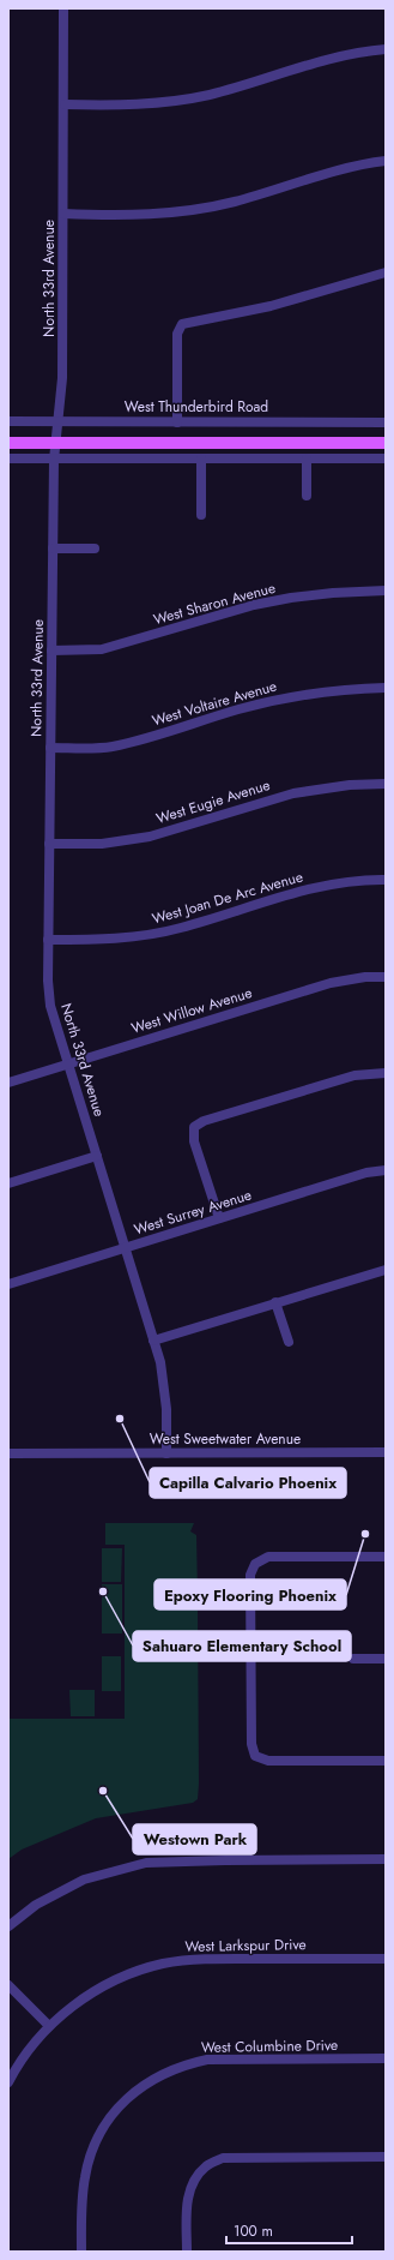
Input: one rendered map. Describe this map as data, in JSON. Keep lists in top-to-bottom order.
{
  "streets": {
    "street": [
      "North 33rd Avenue",
      "West Thunderbird Road",
      "West Sharon Avenue",
      "West Voltaire Avenue",
      "West Eugie Avenue",
      "West Joan De Arc Avenue",
      "West Willow Avenue",
      "West Surrey Avenue",
      "West Sweetwater Avenue",
      "West Larkspur Drive",
      "West Columbine Drive"
    ]
  },
  "crossings": [
    ["North 33rd Avenue", "West Thunderbird Road"],
    ["North 33rd Avenue", "West Sharon Avenue"],
    ["North 33rd Avenue", "West Voltaire Avenue"],
    ["North 33rd Avenue", "West Eugie Avenue"],
    ["North 33rd Avenue", "West Joan De Arc Avenue"],
    ["North 33rd Avenue", "West Willow Avenue"],
    ["North 33rd Avenue", "West Surrey Avenue"],
    ["North 33rd Avenue", "West Sweetwater Avenue"]
  ],
  "places": [
    "Capilla Calvario Phoenix",
    "Epoxy Flooring Phoenix",
    "Sahuaro Elementary School",
    "Westown Park"
  ],
  "scale_bar": "100 m"
}
